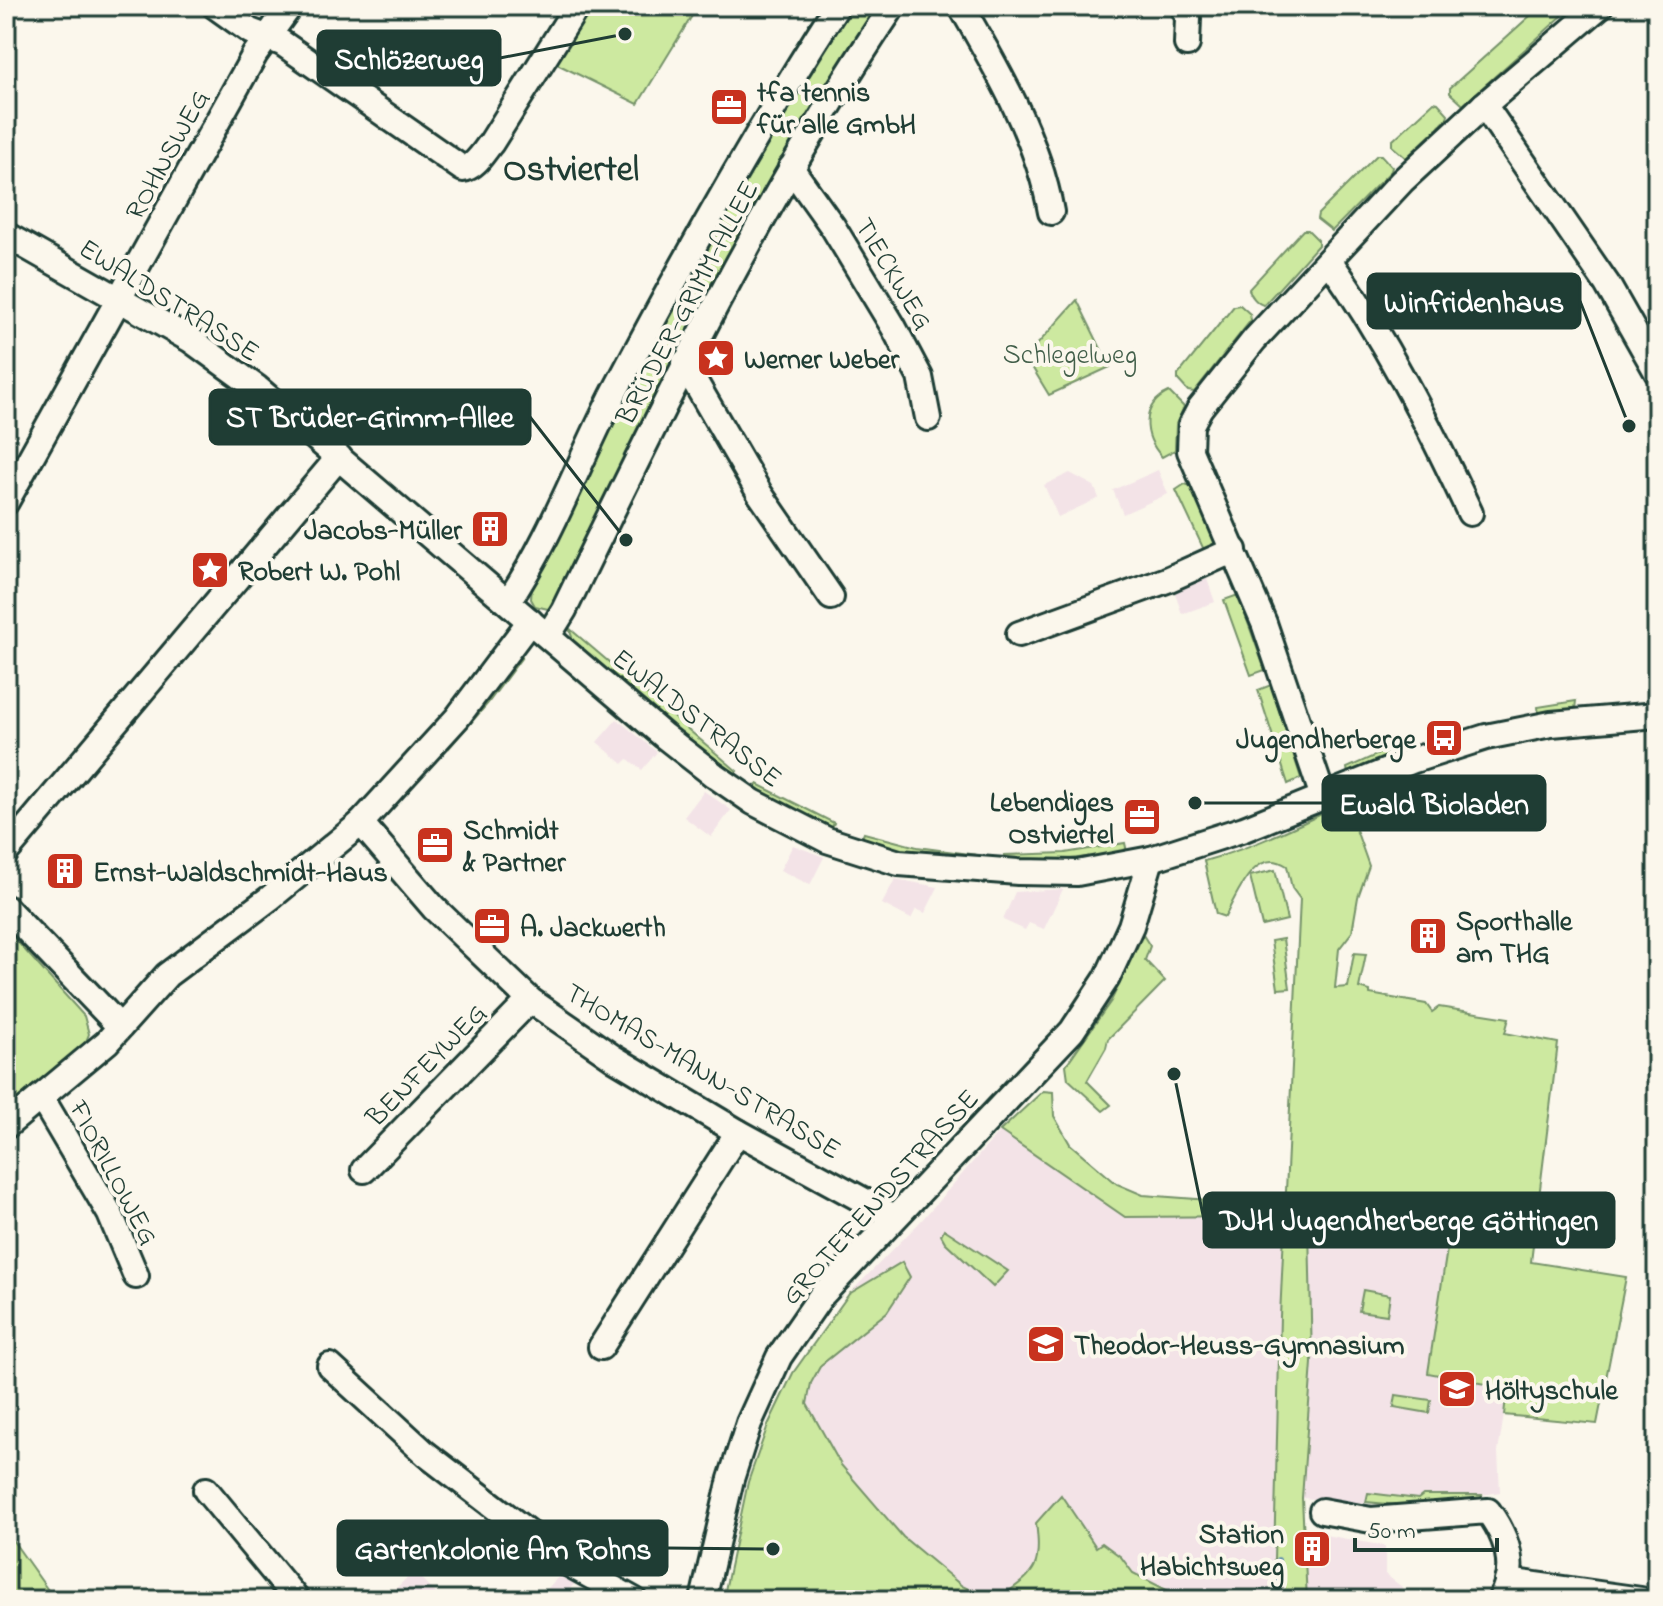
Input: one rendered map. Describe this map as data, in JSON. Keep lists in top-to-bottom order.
{
  "streets": {
    "street": [
      "ROHNSWEG",
      "TIECKWEG",
      "EWALDSTRASSE",
      "BRÜDER-GRIMM-ALLEE",
      "BENFEYWEG",
      "THOMAS-MANN-STRASSE",
      "FIORILLOWEG",
      "GROTEFENDSTRASSE"
    ]
  },
  "crossings": [
    ["ROHNSWEG", "EWALDSTRASSE"],
    ["TIECKWEG", "BRÜDER-GRIMM-ALLEE"],
    ["EWALDSTRASSE", "BRÜDER-GRIMM-ALLEE"],
    ["EWALDSTRASSE", "GROTEFENDSTRASSE"],
    ["BRÜDER-GRIMM-ALLEE", "THOMAS-MANN-STRASSE"],
    ["BRÜDER-GRIMM-ALLEE", "FIORILLOWEG"],
    ["BENFEYWEG", "THOMAS-MANN-STRASSE"],
    ["THOMAS-MANN-STRASSE", "GROTEFENDSTRASSE"]
  ],
  "districts": ["Ostviertel"],
  "parks": ["Schlegelweg"],
  "places": {
    "other": [
      "Schlözerweg",
      "Winfridenhaus",
      "ST Brüder-Grimm-Allee",
      "Ewald Bioladen",
      "DJH Jugendherberge Göttingen",
      "Gartenkolonie Am Rohns"
    ],
    "office": [
      "tfa tennis für alle GmbH",
      "Lebendiges Ostviertel",
      "Schmidt & Partner",
      "A. Jackwerth"
    ],
    "place": ["Werner Weber", "Robert W. Pohl"],
    "building": [
      "Jacobs-Müller",
      "Ernst-Waldschmidt-Haus",
      "Sporthalle am THG",
      "Station Habichtsweg"
    ],
    "bus stop": ["Jugendherberge"],
    "school or university": ["Theodor-Heuss-Gymnasium", "Höltyschule"]
  },
  "scale_bar": "50 m"
}
